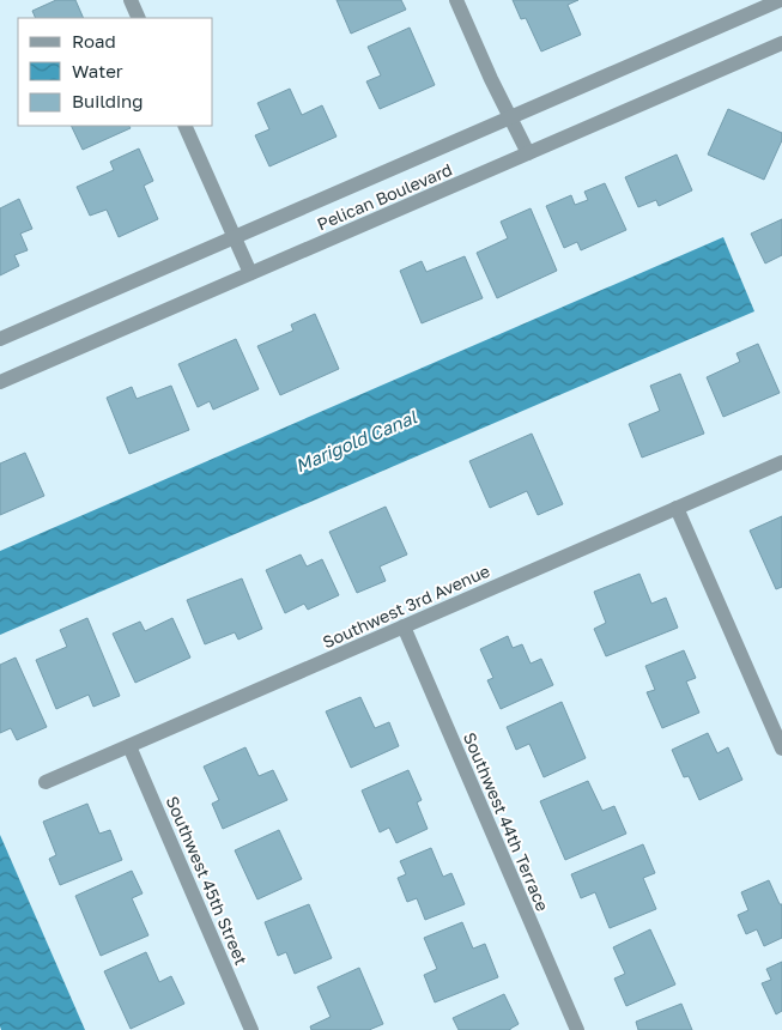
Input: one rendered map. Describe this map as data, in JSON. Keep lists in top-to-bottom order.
{
  "streets": {
    "street": [
      "Pelican Boulevard",
      "Southwest 3rd Avenue",
      "Southwest 44th Terrace",
      "Southwest 45th Street"
    ]
  },
  "crossings": [
    ["Southwest 3rd Avenue", "Southwest 44th Terrace"],
    ["Southwest 3rd Avenue", "Southwest 45th Street"]
  ],
  "water": ["Marigold Canal"],
  "legend": ["Road", "Water", "Building"]
}
